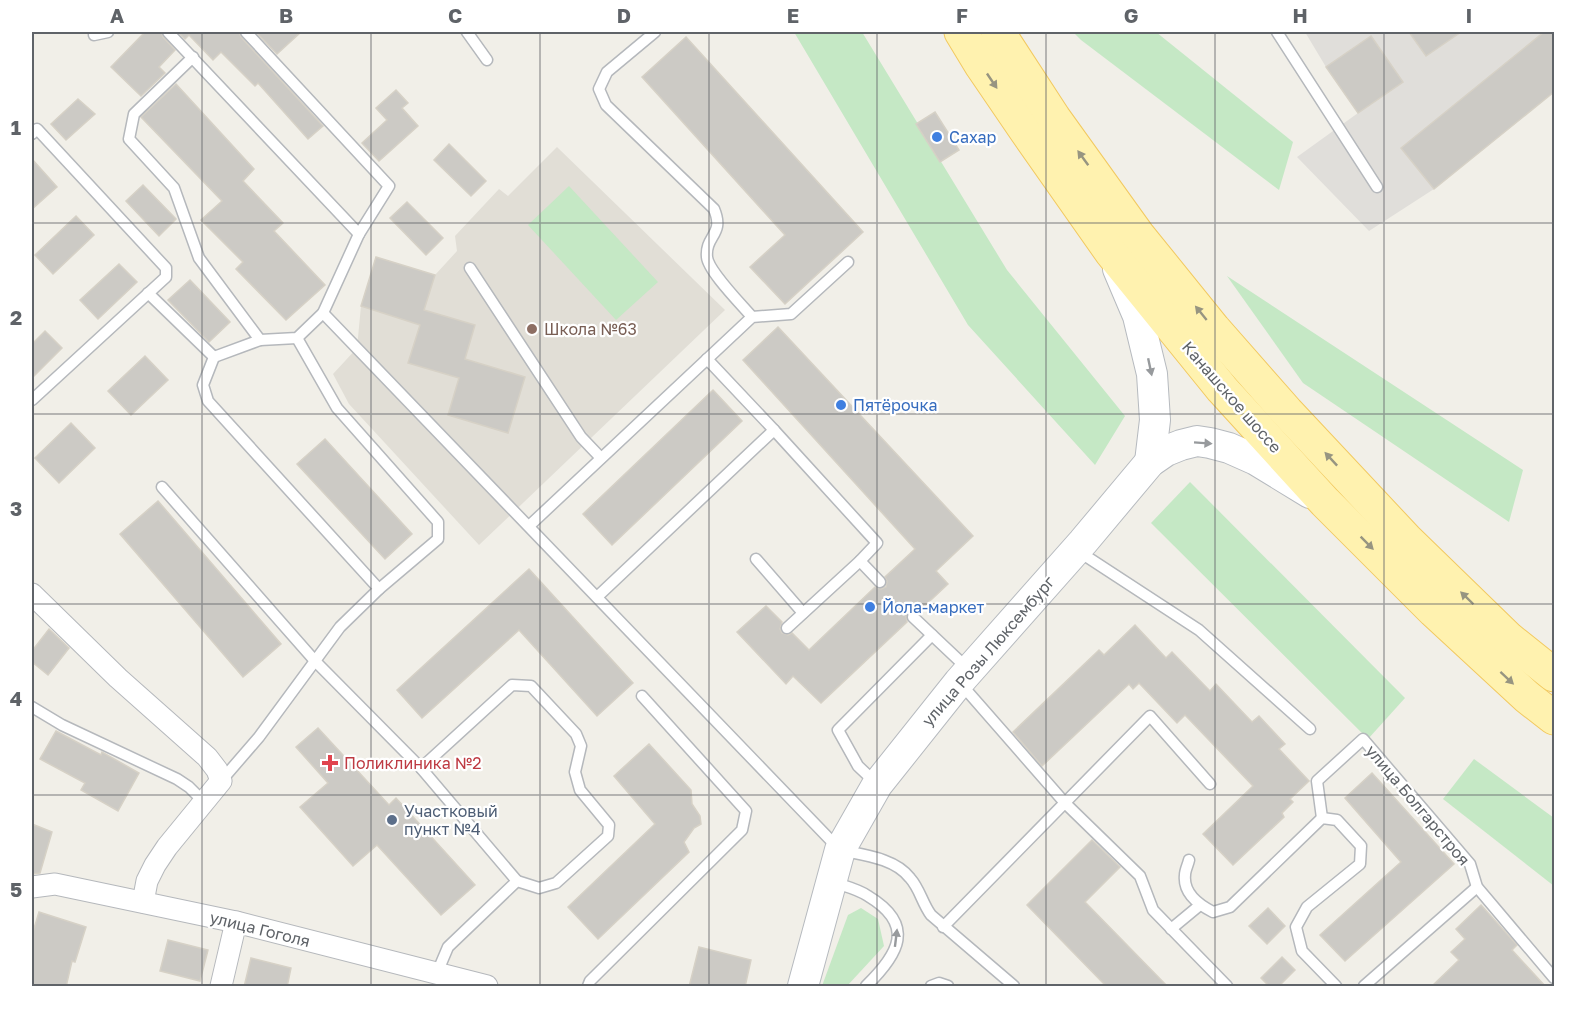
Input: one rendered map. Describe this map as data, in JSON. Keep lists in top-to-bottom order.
{
  "streets": {
    "main road": ["Канашское шоссе"],
    "street": ["улица Розы Люксембург", "улица Гоголя"],
    "lane": ["улица Болгарстроя"]
  },
  "places": {
    "other": [
      "Сахар",
      "Школа №63",
      "Пятёрочка",
      "Йола-маркет",
      "Участковый пункт №4"
    ],
    "health": ["Поликлиника №2"]
  },
  "grid": {
    "columns": [
      "A",
      "B",
      "C",
      "D",
      "E",
      "F",
      "G",
      "H",
      "I"
    ],
    "rows": [
      "1",
      "2",
      "3",
      "4",
      "5"
    ]
  }
}
